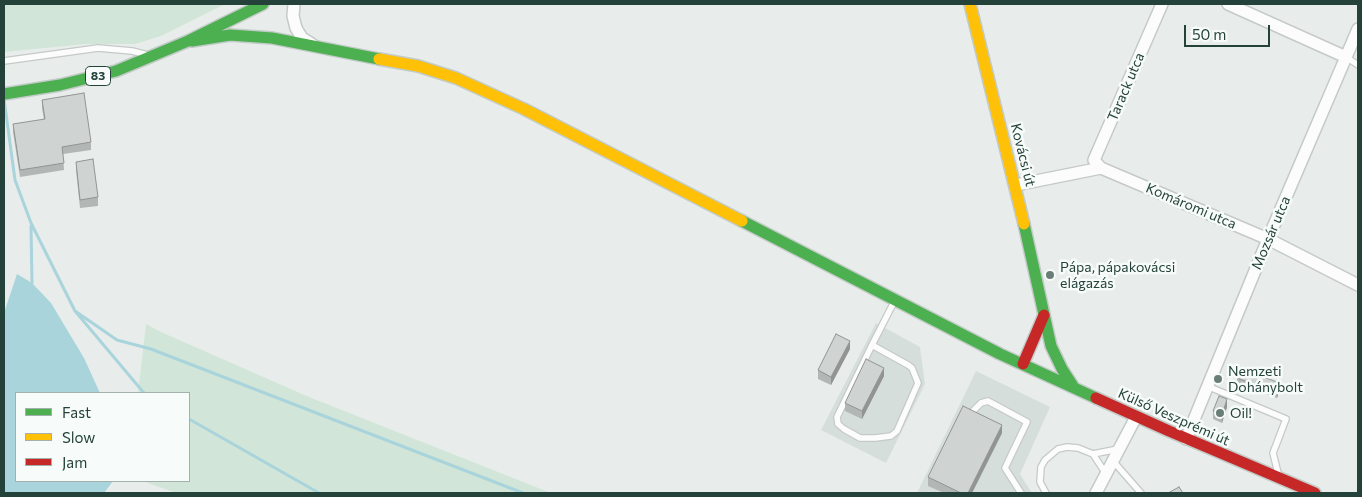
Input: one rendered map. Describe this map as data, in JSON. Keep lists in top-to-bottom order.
{
  "streets": {
    "street": [
      "83",
      "Tarack utca",
      "Kovácsi út",
      "Komáromi utca",
      "Mozsár utca",
      "Külső Veszprémi út"
    ]
  },
  "crossings": [
    ["83", "Külső Veszprémi út"],
    ["Tarack utca", "Komáromi utca"],
    ["Kovácsi út", "Külső Veszprémi út"],
    ["Komáromi utca", "Mozsár utca"],
    ["Mozsár utca", "Külső Veszprémi út"]
  ],
  "places": ["Pápa, pápakovácsi elágazás", "Nemzeti Dohánybolt", "Oil!"],
  "legend": ["Fast", "Slow", "Jam"],
  "scale_bar": "50 m"
}
